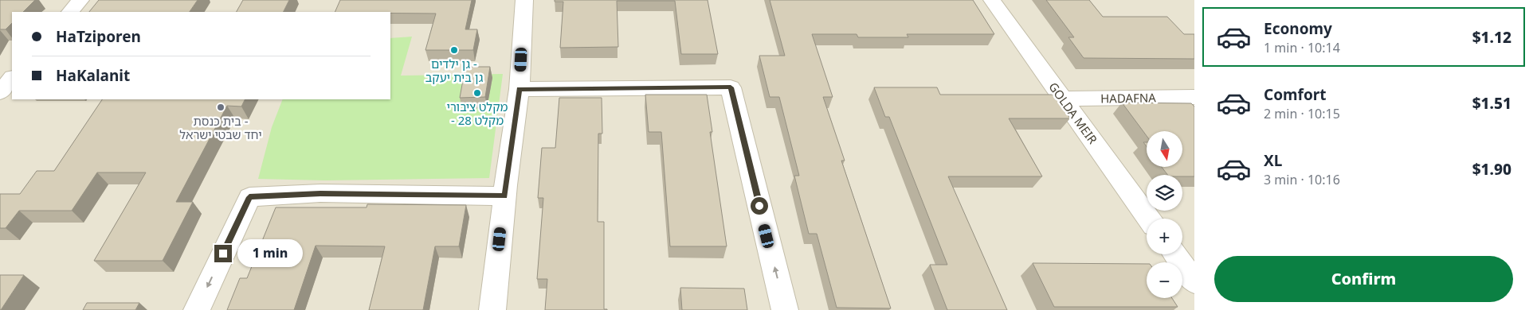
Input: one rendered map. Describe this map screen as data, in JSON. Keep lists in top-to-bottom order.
{
  "streets": {
    "street": ["HADAFNA", "GOLDA MEIR"]
  },
  "crossings": [
    ["HADAFNA", "GOLDA MEIR"]
  ],
  "places": ["גן ילדים - גן בית יעקב", "מקלט ציבורי - מקלט 28", "בית כנסת - יחד שבטי ישראל"],
  "north": "bottom",
  "page": {
    "list": [
      {
        "name": "Economy",
        "note": "1 min · 10:14",
        "value": "$1.12"
      },
      {
        "name": "Comfort",
        "note": "2 min · 10:15",
        "value": "$1.51"
      },
      {
        "name": "XL",
        "note": "3 min · 10:16",
        "value": "$1.90"
      }
    ],
    "banner": ["HaTziporen", "HaKalanit"],
    "map_buttons": ["+", "−"],
    "bubble": "1 min",
    "buttons": "Confirm"
  }
}
